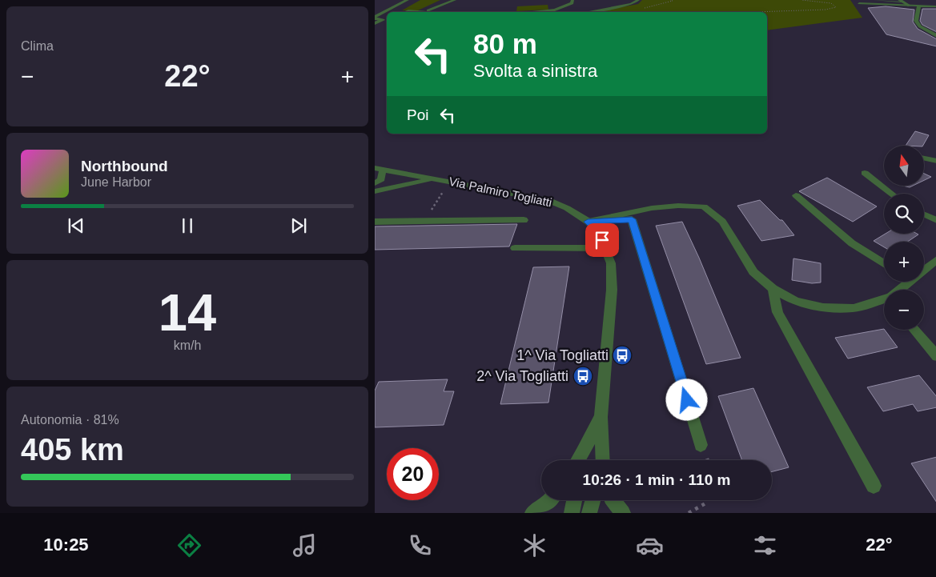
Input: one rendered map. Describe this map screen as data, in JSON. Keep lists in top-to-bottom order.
{
  "streets": {
    "street": ["Via Palmiro Togliatti"]
  },
  "places": {
    "bus stop": ["1^ Via Togliatti", "2^ Via Togliatti"]
  },
  "north": "top",
  "page": {
    "tile": [
      "Clima",
      ["14", "km/h"],
      ["Autonomia · 81%", "405 km"]
    ],
    "turn": ["80 m", "Svolta a sinistra"],
    "heat": ["−", "22°", "+"],
    "then": "Poi",
    "map_buttons": ["+", "−"],
    "song": ["Northbound", "June Harbor"],
    "limit": "20",
    "trip": "10:26 · 1 min · 110 m",
    "tabs": ["10:25", "22°"]
  }
}
